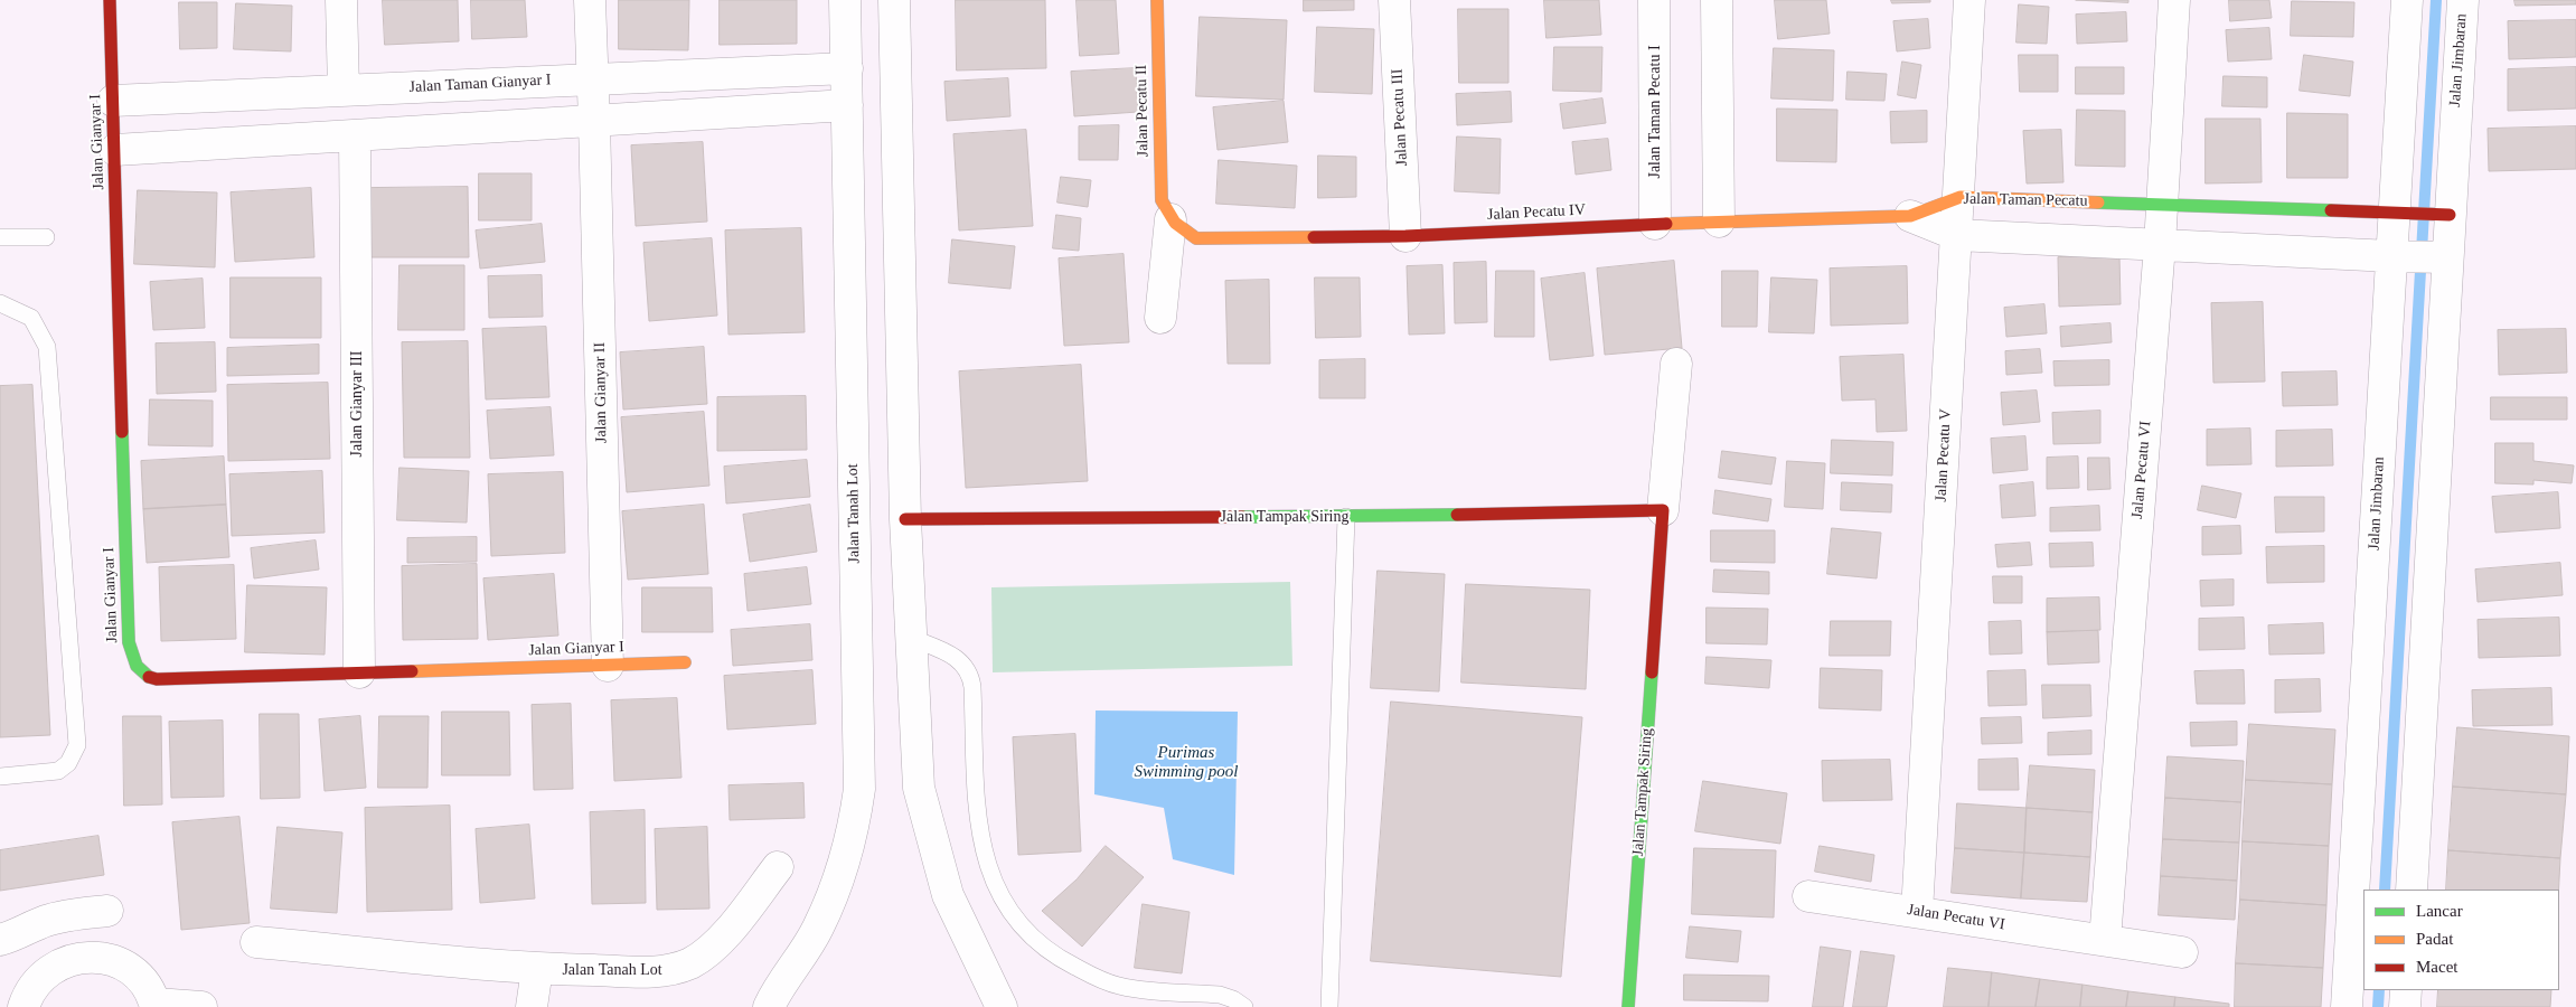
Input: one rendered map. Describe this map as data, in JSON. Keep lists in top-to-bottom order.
{
  "streets": {
    "street": [
      "Jalan Jimbaran",
      "Jalan Taman Gianyar I",
      "Jalan Pecatu II",
      "Jalan Taman Pecatu I",
      "Jalan Pecatu III",
      "Jalan Gianyar I",
      "Jalan Taman Pecatu",
      "Jalan Pecatu IV",
      "Jalan Gianyar II",
      "Jalan Gianyar III",
      "Jalan Pecatu V",
      "Jalan Pecatu VI",
      "Jalan Tanah Lot",
      "Jalan Tampak Siring"
    ]
  },
  "crossings": [
    ["Jalan Jimbaran", "Jalan Taman Pecatu"],
    ["Jalan Taman Gianyar I", "Jalan Gianyar I"],
    ["Jalan Taman Gianyar I", "Jalan Gianyar II"],
    ["Jalan Taman Gianyar I", "Jalan Tanah Lot"],
    ["Jalan Pecatu II", "Jalan Pecatu IV"],
    ["Jalan Taman Pecatu I", "Jalan Pecatu IV"],
    ["Jalan Pecatu III", "Jalan Pecatu IV"],
    ["Jalan Gianyar I", "Jalan Gianyar II"],
    ["Jalan Gianyar I", "Jalan Gianyar III"],
    ["Jalan Taman Pecatu", "Jalan Pecatu IV"],
    ["Jalan Taman Pecatu", "Jalan Pecatu V"],
    ["Jalan Taman Pecatu", "Jalan Pecatu VI"],
    ["Jalan Pecatu V", "Jalan Pecatu VI"]
  ],
  "water": ["Purimas Swimming pool"],
  "legend": ["Lancar", "Padat", "Macet"]
}
